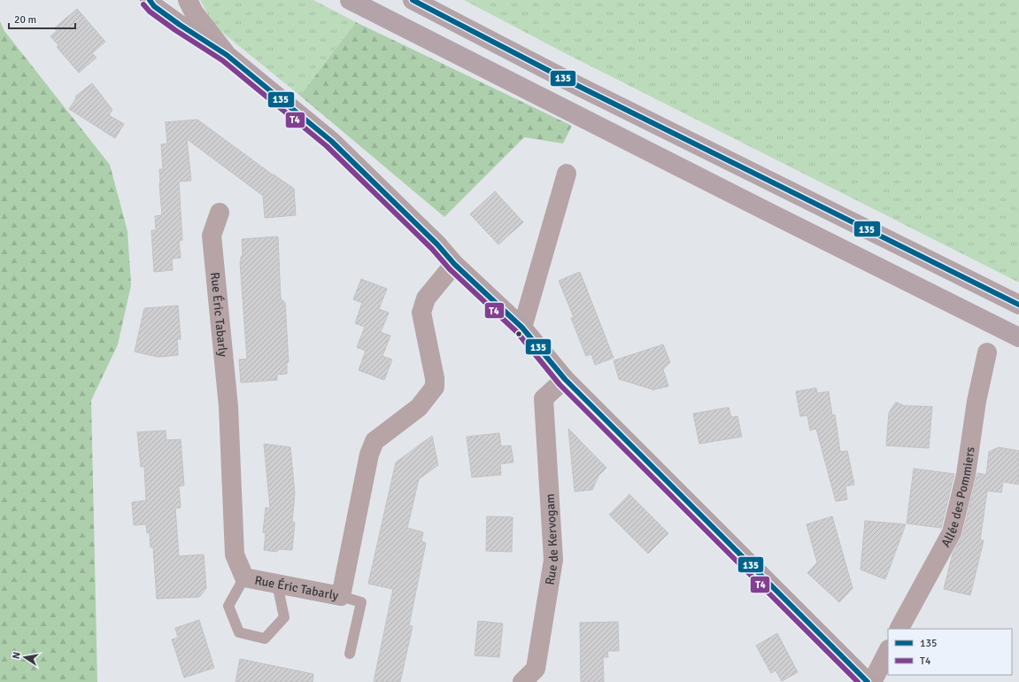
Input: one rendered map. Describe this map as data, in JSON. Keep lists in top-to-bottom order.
{
  "streets": {
    "street": ["Rue Éric Tabarly", "Allée des Pommiers", "Rue de Kervogam"]
  },
  "lines": ["transit line 135", "transit line T4"],
  "legend": ["135", "T4"],
  "scale_bar": "20 m",
  "north": "left"
}
